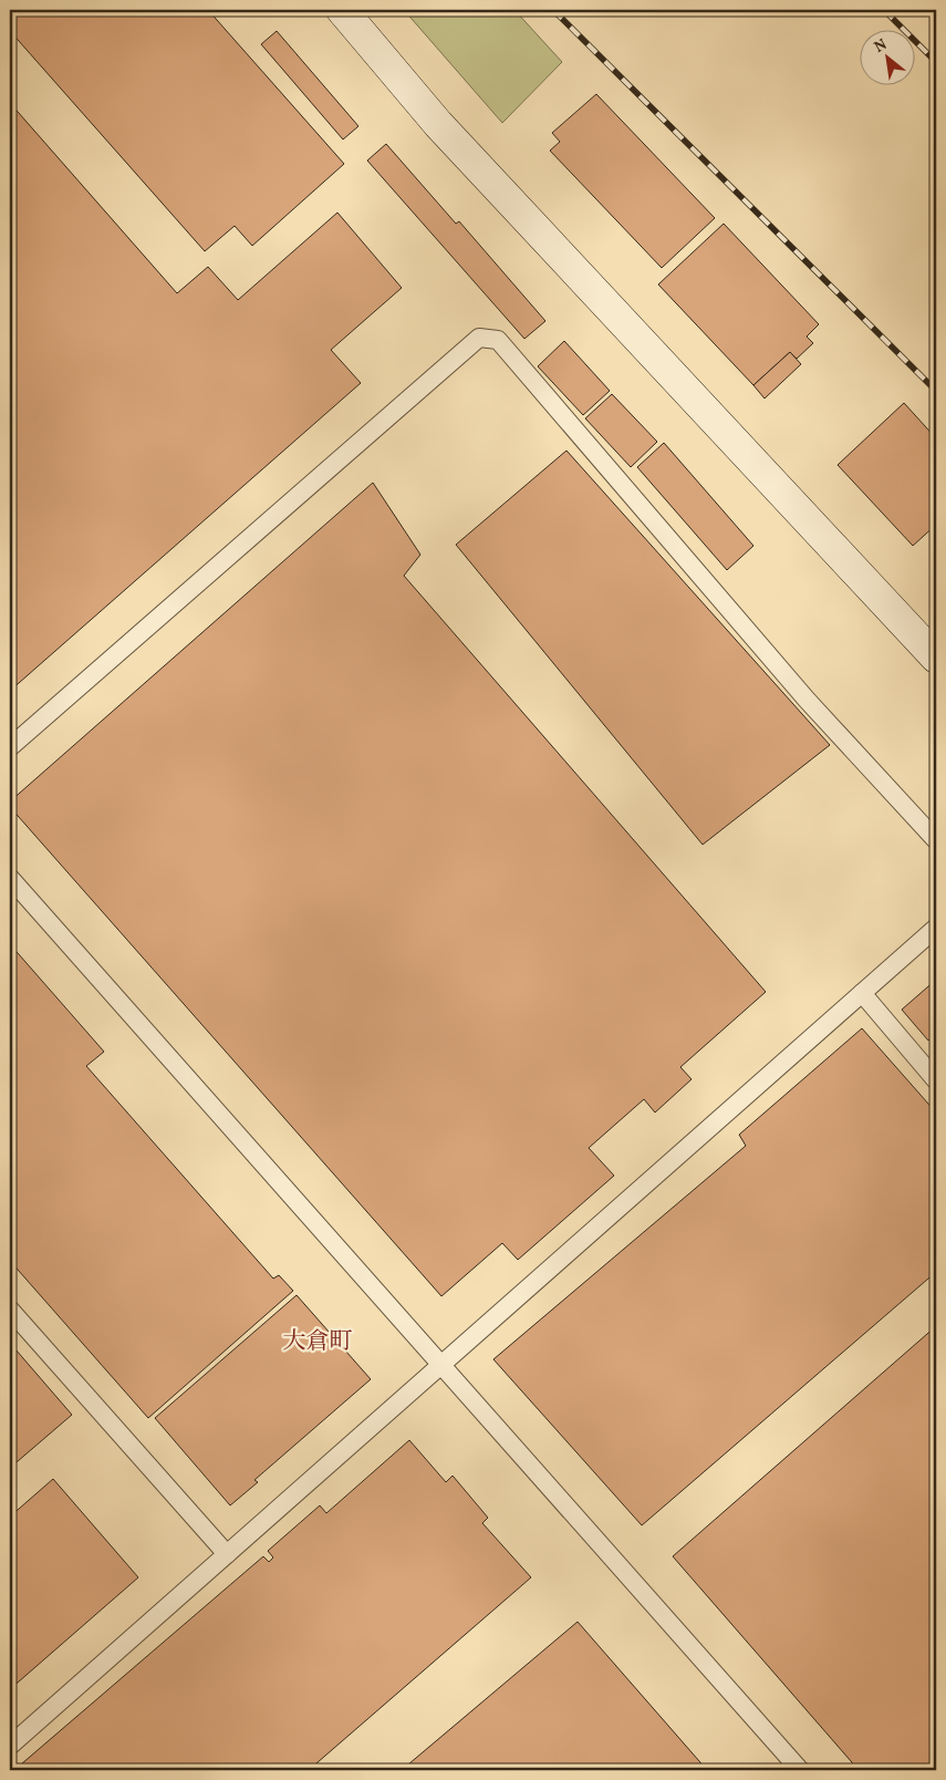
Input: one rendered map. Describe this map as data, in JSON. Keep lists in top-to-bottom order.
{
  "districts": ["大倉町"],
  "north": "top left"
}
